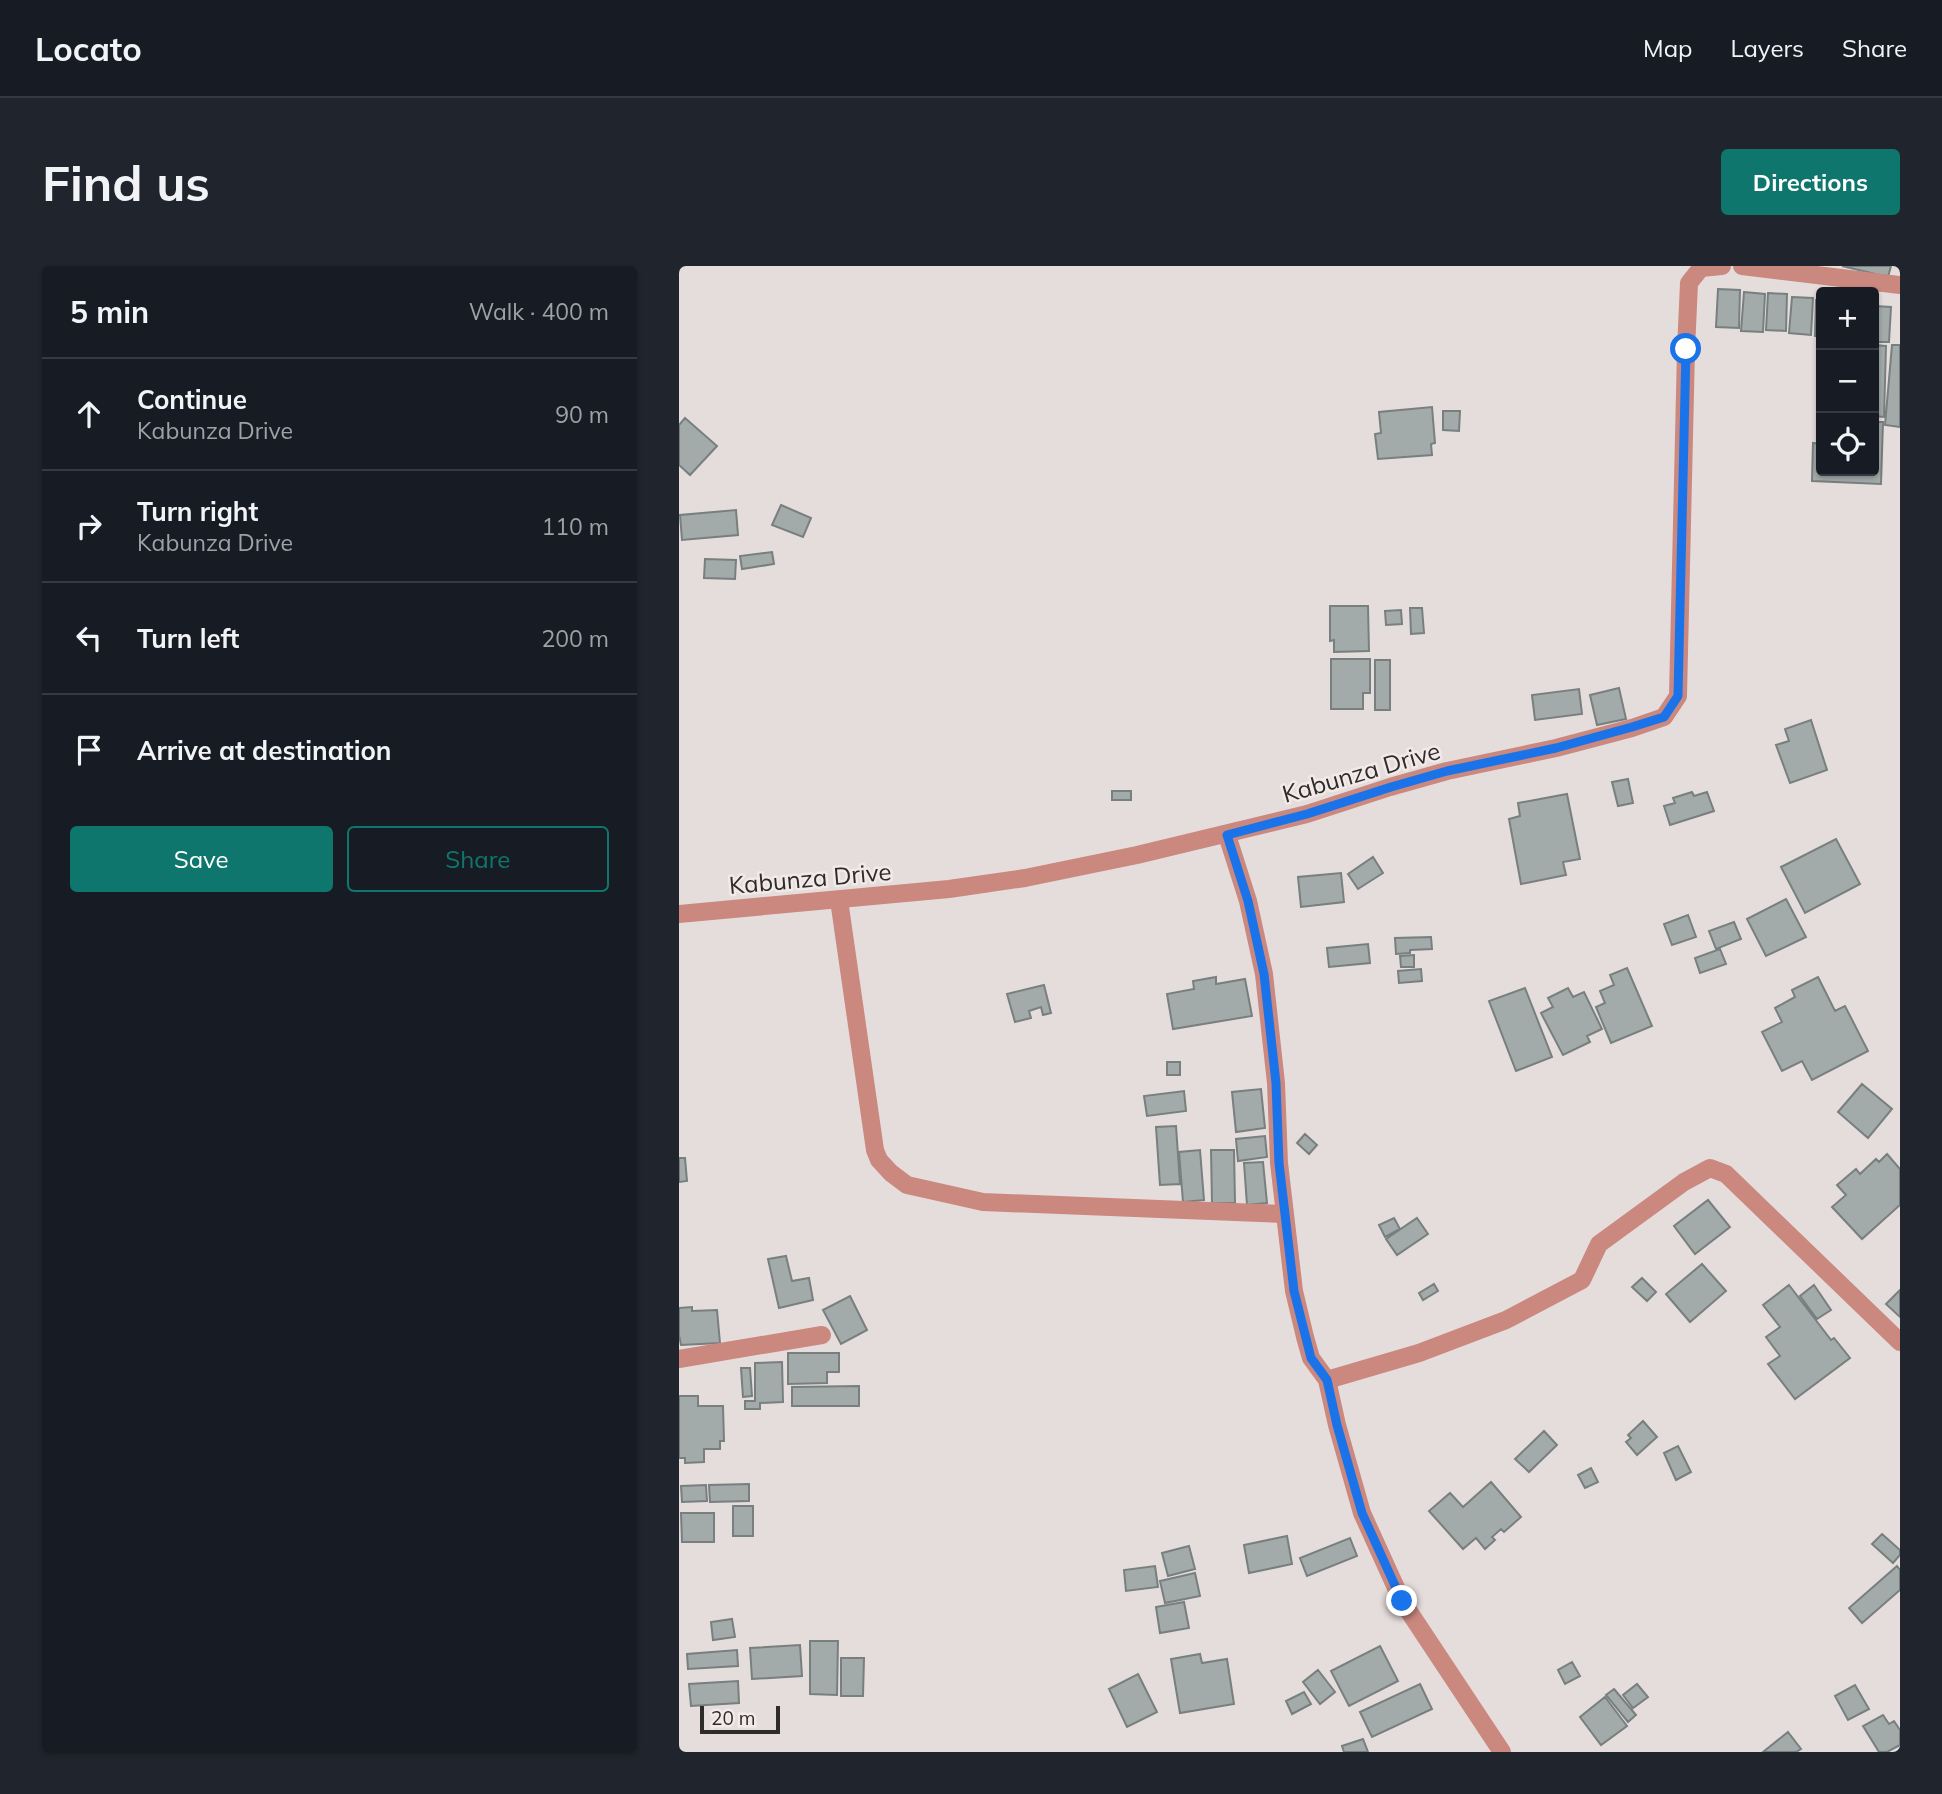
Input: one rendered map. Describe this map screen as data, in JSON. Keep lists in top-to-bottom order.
{
  "streets": {
    "street": ["Kabunza Drive"]
  },
  "scale_bar": "20 m",
  "page": {
    "header": "Locato",
    "nav": ["Map", "Layers", "Share"],
    "buttons": [
      "Directions",
      ["Save", "Share"]
    ],
    "title": "Find us",
    "heading": ["5 min", "Walk · 400 m"],
    "map_buttons": ["+", "−"],
    "list": [
      ["Continue", "Kabunza Drive", "90 m"],
      ["Turn right", "Kabunza Drive", "110 m"],
      ["Turn left", "200 m"],
      "Arrive at destination"
    ],
    "scale": "20 m"
  }
}
